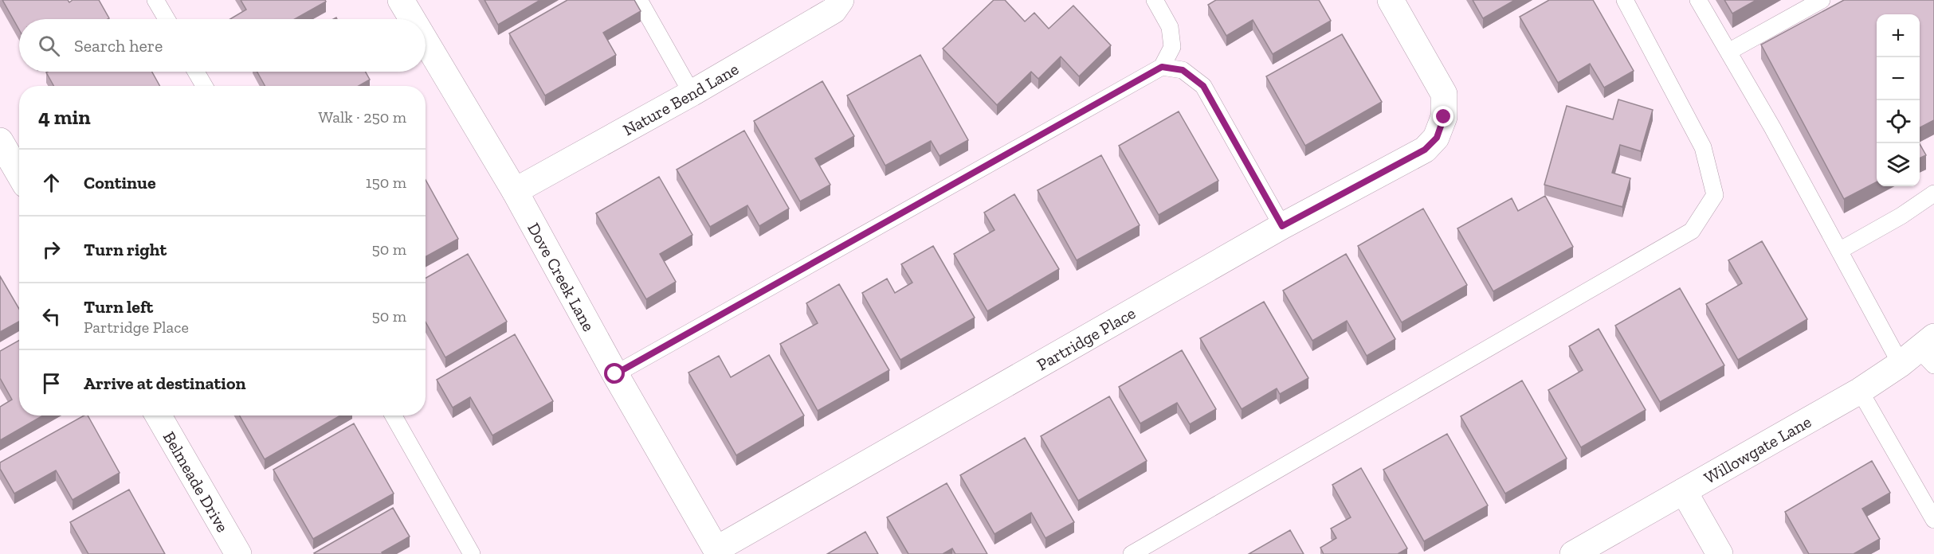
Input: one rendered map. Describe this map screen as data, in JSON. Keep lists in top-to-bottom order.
{
  "streets": {
    "street": [
      "Nature Bend Lane",
      "Dove Creek Lane",
      "Partridge Place",
      "Willowgate Lane",
      "Belmeade Drive"
    ]
  },
  "crossings": [
    ["Nature Bend Lane", "Dove Creek Lane"],
    ["Dove Creek Lane", "Partridge Place"]
  ],
  "page": {
    "map_buttons": ["+", "−"],
    "search": "Search here",
    "heading": ["4 min", "Walk · 250 m"],
    "list": [
      ["Continue", "150 m"],
      ["Turn right", "50 m"],
      ["Turn left", "Partridge Place", "50 m"],
      "Arrive at destination"
    ]
  }
}
